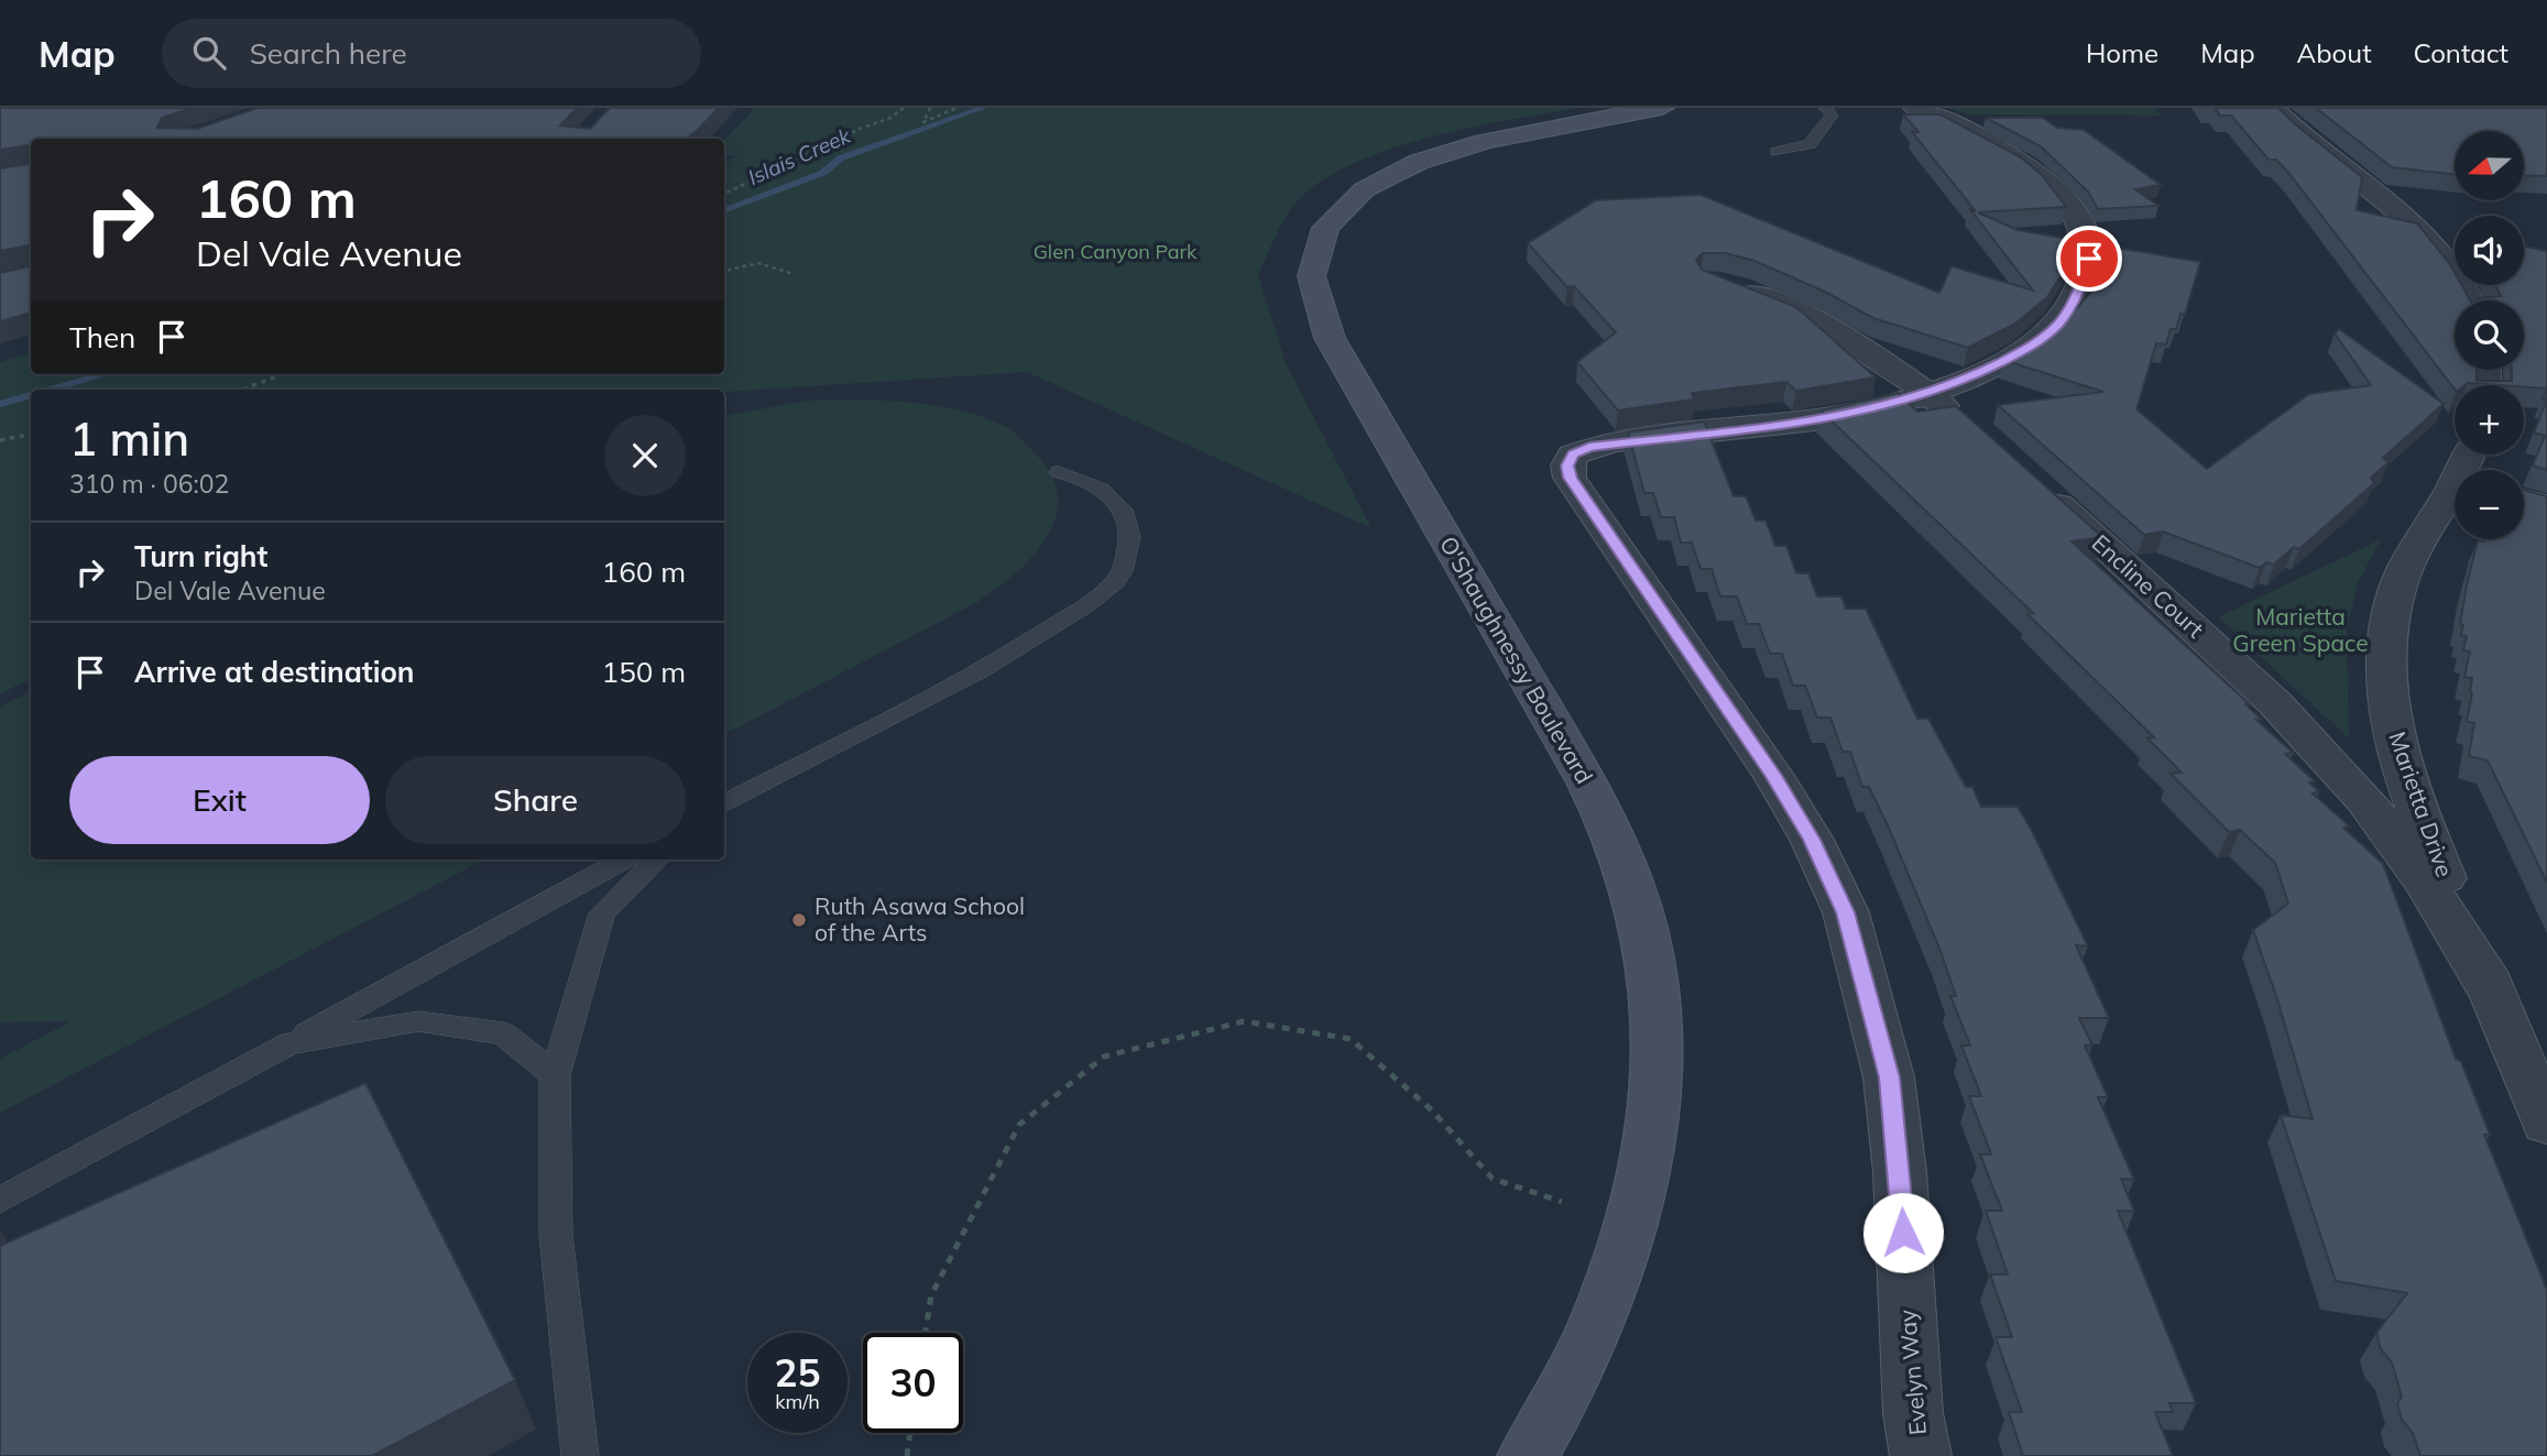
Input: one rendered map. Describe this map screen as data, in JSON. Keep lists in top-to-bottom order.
{
  "streets": {
    "main road": ["O'Shaughnessy Boulevard"],
    "street": ["Encline Court", "Marietta Drive", "Evelyn Way"]
  },
  "crossings": [
    ["Encline Court", "Marietta Drive"]
  ],
  "water": ["Islais Creek"],
  "parks": ["Glen Canyon Park", "Marietta Green Space"],
  "places": ["Ruth Asawa School of the Arts"],
  "north": "left",
  "page": {
    "header": "Map",
    "search": "Search here",
    "nav": [
      "Home",
      "Map",
      "About",
      "Contact"
    ],
    "map_buttons": ["+", "−"],
    "turn": ["160 m", "Del Vale Avenue"],
    "then": "Then",
    "heading": ["1 min", "310 m · 06:02"],
    "list": [
      {
        "name": "Turn right",
        "note": "Del Vale Avenue",
        "value": "160 m"
      },
      {
        "name": "Arrive at destination",
        "value": "150 m"
      }
    ],
    "buttons": ["Exit", "Share"],
    "speed": "25 km/h",
    "limit": "30"
  }
}
